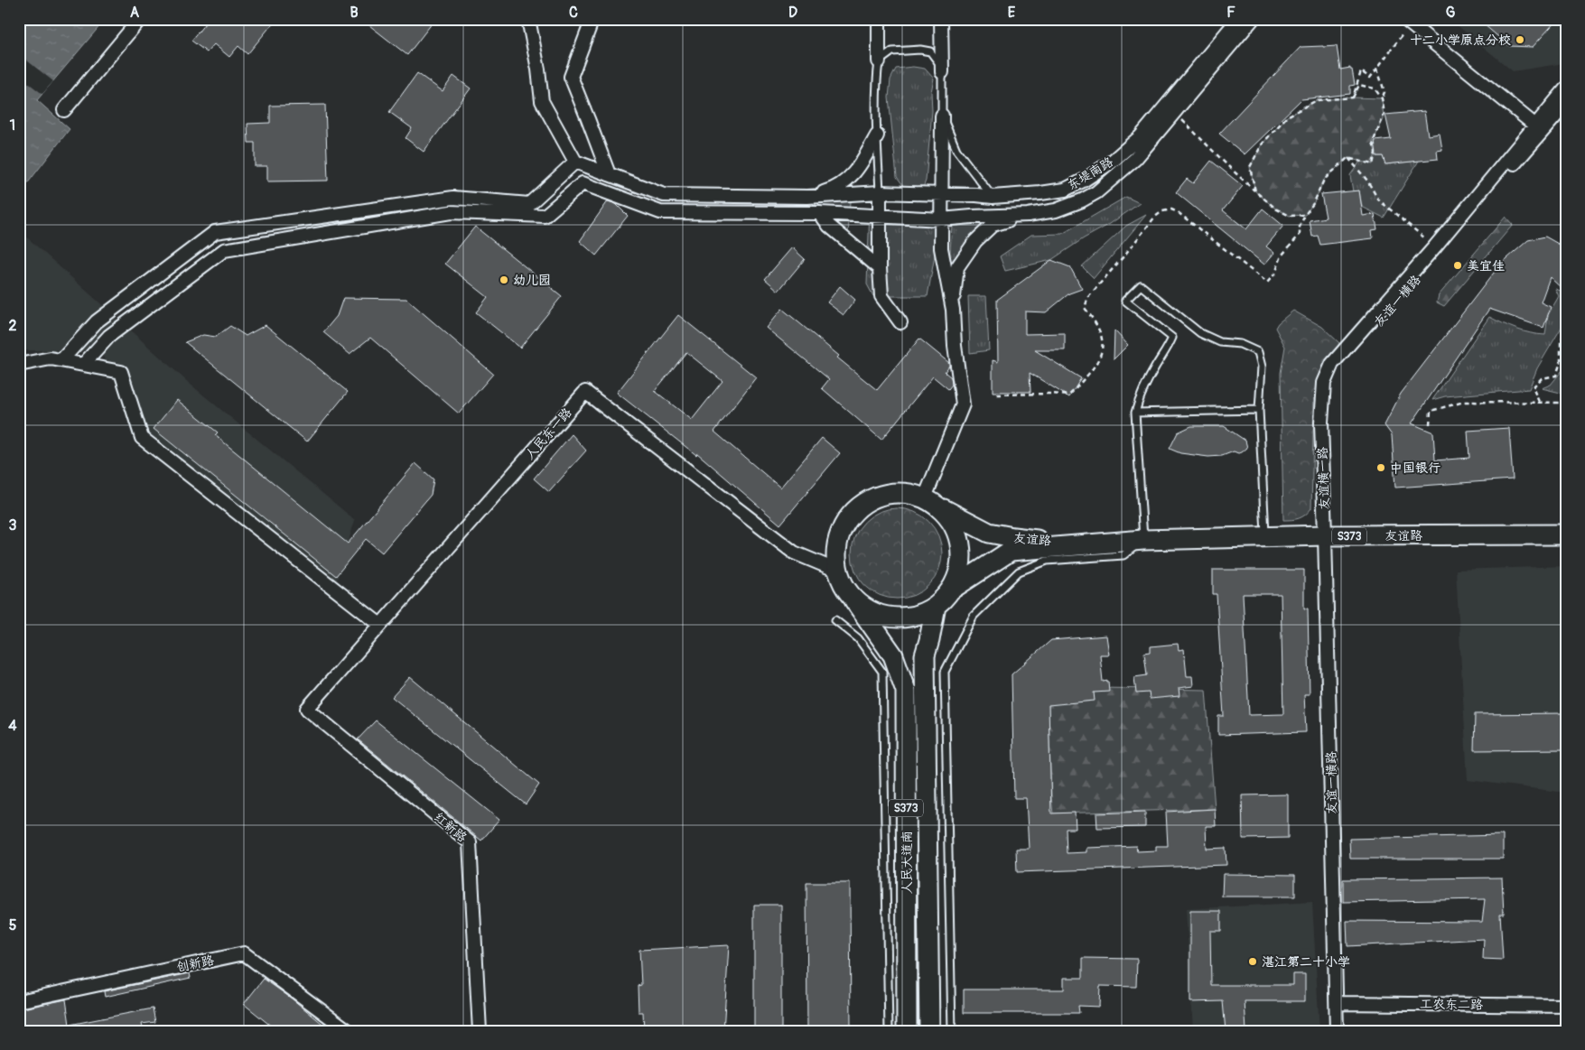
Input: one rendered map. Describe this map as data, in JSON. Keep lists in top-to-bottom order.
{
  "streets": {
    "main road": ["友谊路", "S373", "人民大道南"],
    "street": [
      "东堤南路",
      "友谊一横路",
      "人民东一路",
      "友谊横一路",
      "红新路",
      "创新路",
      "工农东二路"
    ]
  },
  "crossings": [
    ["友谊一横路", "友谊横一路"],
    ["友谊一横路", "友谊路"],
    ["友谊一横路", "工农东二路"],
    ["人民东一路", "友谊路"],
    ["人民东一路", "S373"],
    ["人民东一路", "红新路"],
    ["人民东一路", "人民大道南"],
    ["友谊横一路", "友谊路"],
    ["友谊路", "S373"],
    ["友谊路", "人民大道南"],
    ["S373", "人民大道南"]
  ],
  "places": [
    "十二小学原点分校",
    "美宜佳",
    "幼儿园",
    "中国银行",
    "湛江第二十小学"
  ],
  "grid": {
    "columns": [
      "A",
      "B",
      "C",
      "D",
      "E",
      "F",
      "G"
    ],
    "rows": [
      "1",
      "2",
      "3",
      "4",
      "5"
    ]
  }
}
